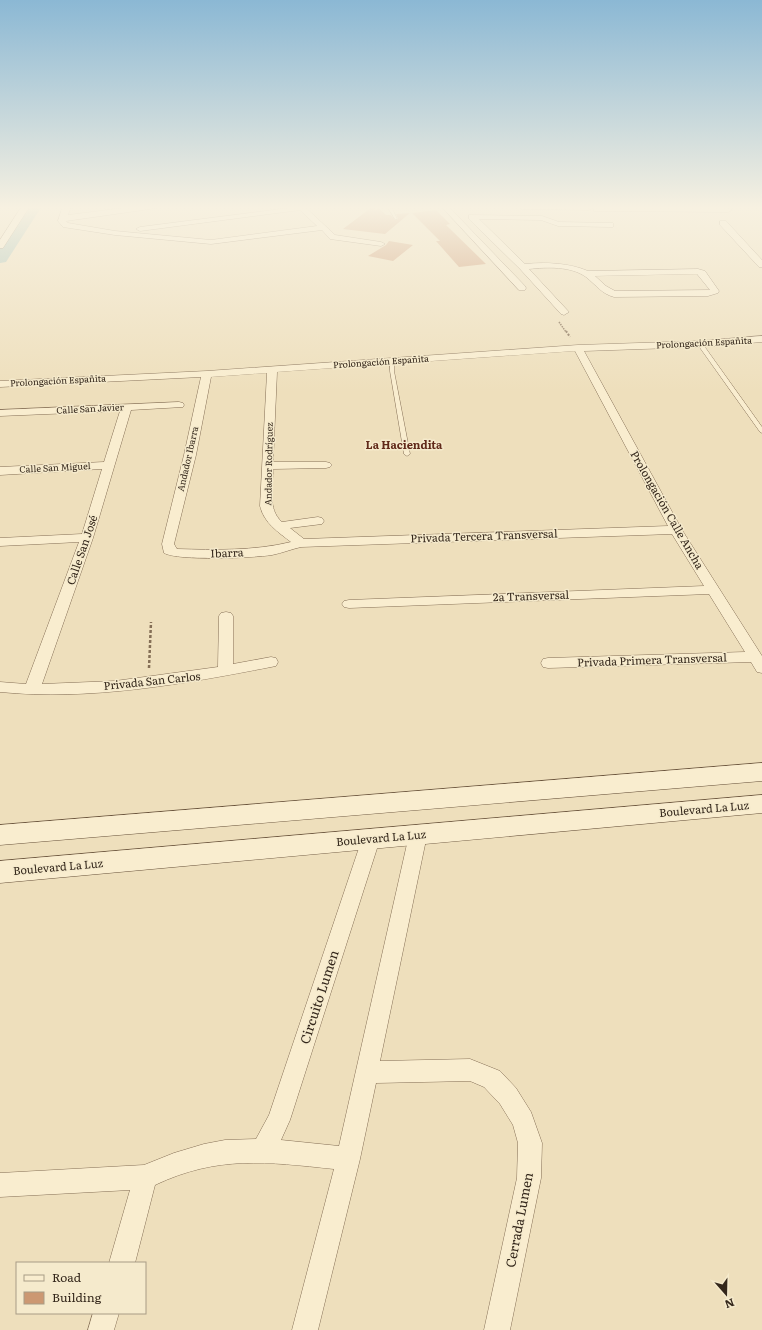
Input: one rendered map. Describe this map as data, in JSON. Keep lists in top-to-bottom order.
{
  "streets": {
    "main road": ["Boulevard La Luz"],
    "street": [
      "Prolongación Españita",
      "Calle San Javier",
      "Andador Ibarra",
      "Andador Rodríguez",
      "Calle San Miguel",
      "Prolongación Calle Ancha",
      "Privada Tercera Transversal",
      "Calle San José",
      "Ibarra",
      "2a Transversal",
      "Privada Primera Transversal",
      "Privada San Carlos",
      "Circuito Lumen",
      "Cerrada Lumen"
    ]
  },
  "crossings": [
    ["Prolongación Españita", "Andador Ibarra"],
    ["Prolongación Españita", "Andador Rodríguez"],
    ["Prolongación Españita", "Prolongación Calle Ancha"],
    ["Calle San Javier", "Calle San José"],
    ["Andador Ibarra", "Ibarra"],
    ["Andador Rodríguez", "Privada Tercera Transversal"],
    ["Andador Rodríguez", "Ibarra"],
    ["Calle San Miguel", "Calle San José"],
    ["Prolongación Calle Ancha", "Privada Tercera Transversal"],
    ["Prolongación Calle Ancha", "2a Transversal"],
    ["Prolongación Calle Ancha", "Privada Primera Transversal"],
    ["Privada Tercera Transversal", "Ibarra"],
    ["Calle San José", "Privada San Carlos"],
    ["Boulevard La Luz", "Circuito Lumen"]
  ],
  "districts": ["La Haciendita"],
  "legend": ["Road", "Building"],
  "north": "bottom"
}
